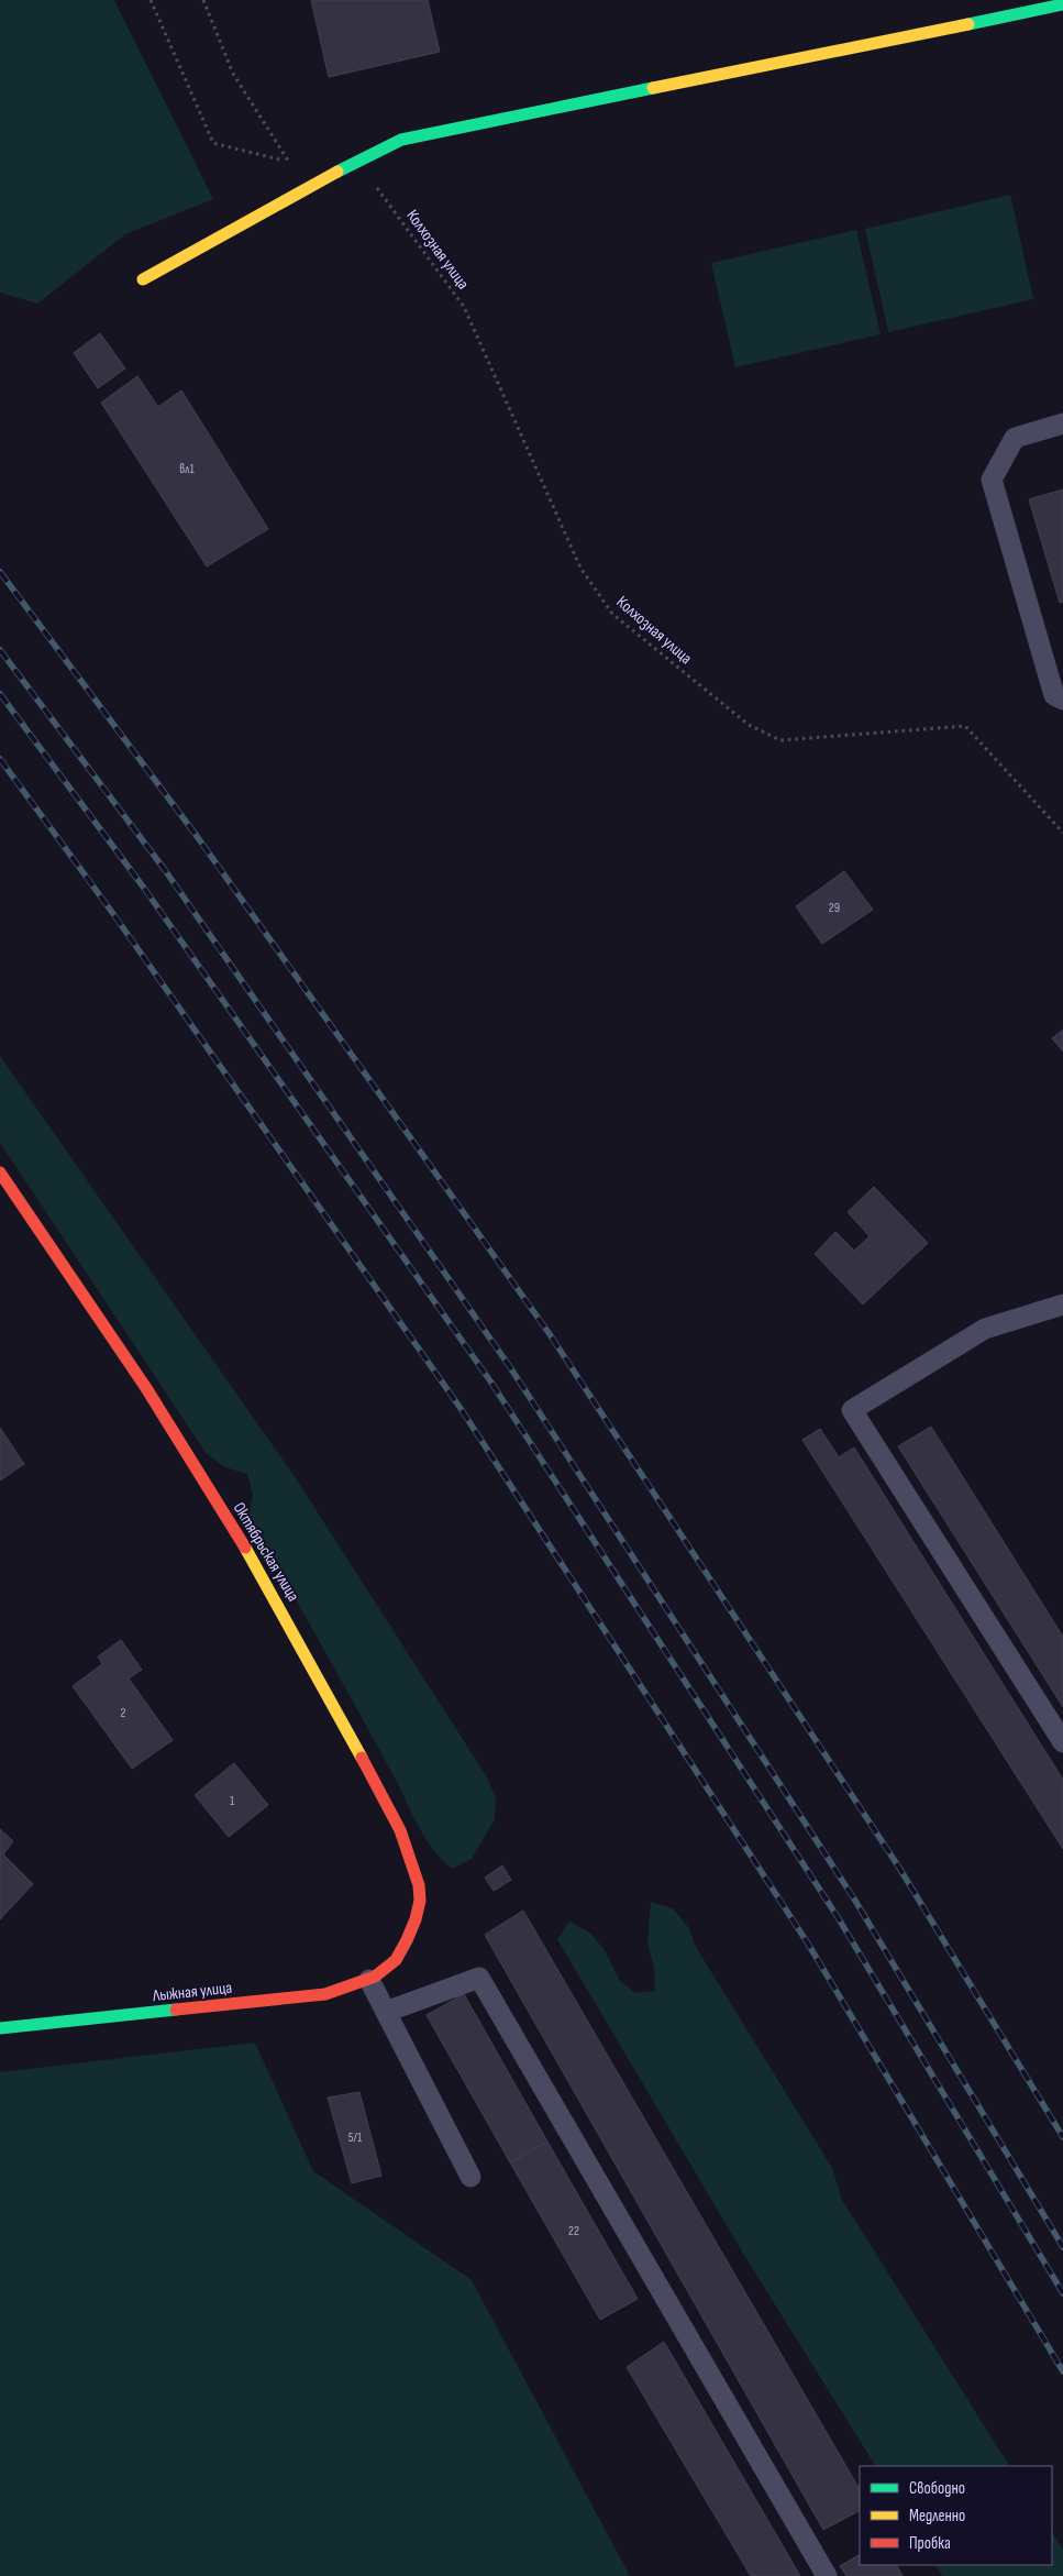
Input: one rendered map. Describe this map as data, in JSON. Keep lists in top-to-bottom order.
{
  "streets": {
    "street": ["Октябрьская улица", "Лыжная улица"],
    "path": ["Колхозная улица"]
  },
  "crossings": [
    ["Октябрьская улица", "Лыжная улица"]
  ],
  "house_numbers": [
    "вл1",
    "29",
    "2",
    "1",
    "5/1",
    "22"
  ],
  "legend": ["Свободно", "Медленно", "Пробка"]
}
